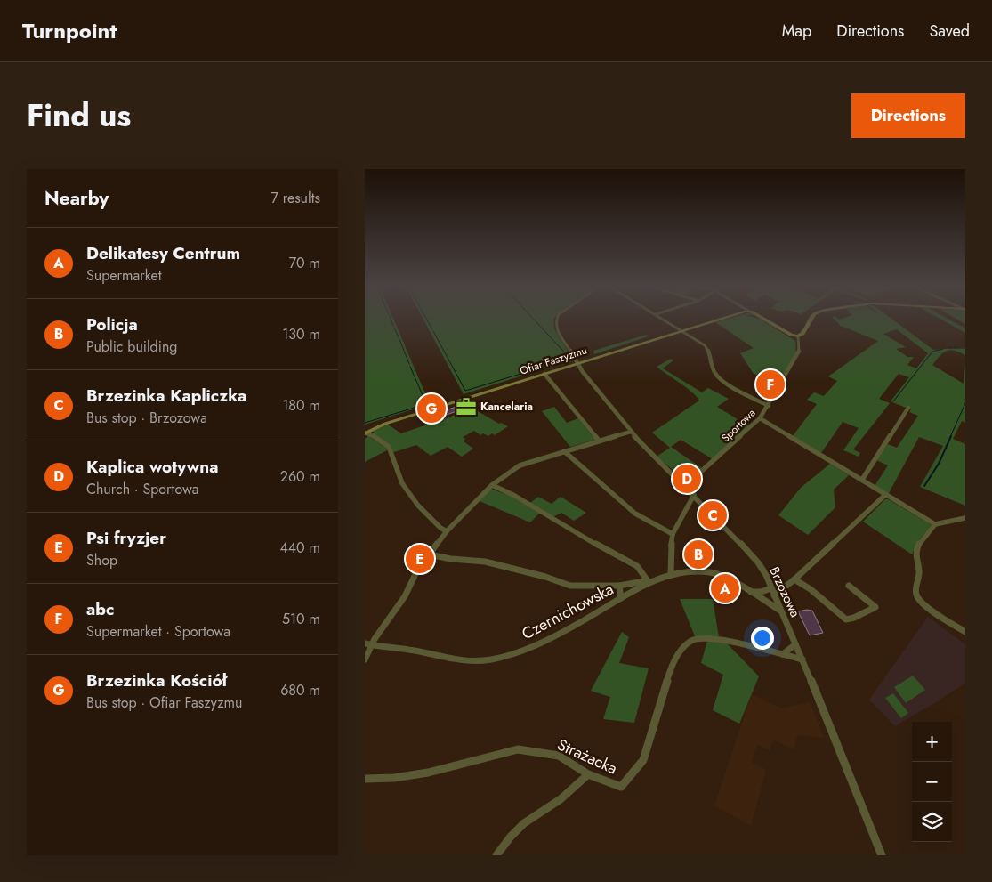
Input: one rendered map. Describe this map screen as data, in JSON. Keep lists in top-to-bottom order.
{
  "streets": {
    "street": [
      "Ofiar Faszyzmu",
      "Sportowa",
      "Brzozowa",
      "Czernichowska",
      "Strażacka"
    ]
  },
  "crossings": [
    ["Ofiar Faszyzmu", "Brzozowa"],
    ["Sportowa", "Brzozowa"],
    ["Brzozowa", "Czernichowska"],
    ["Brzozowa", "Strażacka"]
  ],
  "places": {
    "office": ["Kancelaria"]
  },
  "page": {
    "header": "Turnpoint",
    "nav": ["Map", "Directions", "Saved"],
    "title": "Find us",
    "buttons": "Directions",
    "heading": ["Nearby", "7 results"],
    "list": [
      {
        "mark": "A",
        "name": "Delikatesy Centrum",
        "note": "Supermarket",
        "value": "70 m"
      },
      {
        "mark": "B",
        "name": "Policja",
        "note": "Public building",
        "value": "130 m"
      },
      {
        "mark": "C",
        "name": "Brzezinka Kapliczka",
        "note": "Bus stop · Brzozowa",
        "value": "180 m"
      },
      {
        "mark": "D",
        "name": "Kaplica wotywna",
        "note": "Church · Sportowa",
        "value": "260 m"
      },
      {
        "mark": "E",
        "name": "Psi fryzjer",
        "note": "Shop",
        "value": "440 m"
      },
      {
        "mark": "F",
        "name": "abc",
        "note": "Supermarket · Sportowa",
        "value": "510 m"
      },
      {
        "mark": "G",
        "name": "Brzezinka Kościół",
        "note": "Bus stop · Ofiar Faszyzmu",
        "value": "680 m"
      }
    ],
    "pins": [
      "F",
      "G",
      "D",
      "C",
      "B",
      "E",
      "A"
    ],
    "map_buttons": ["+", "−"]
  }
}
